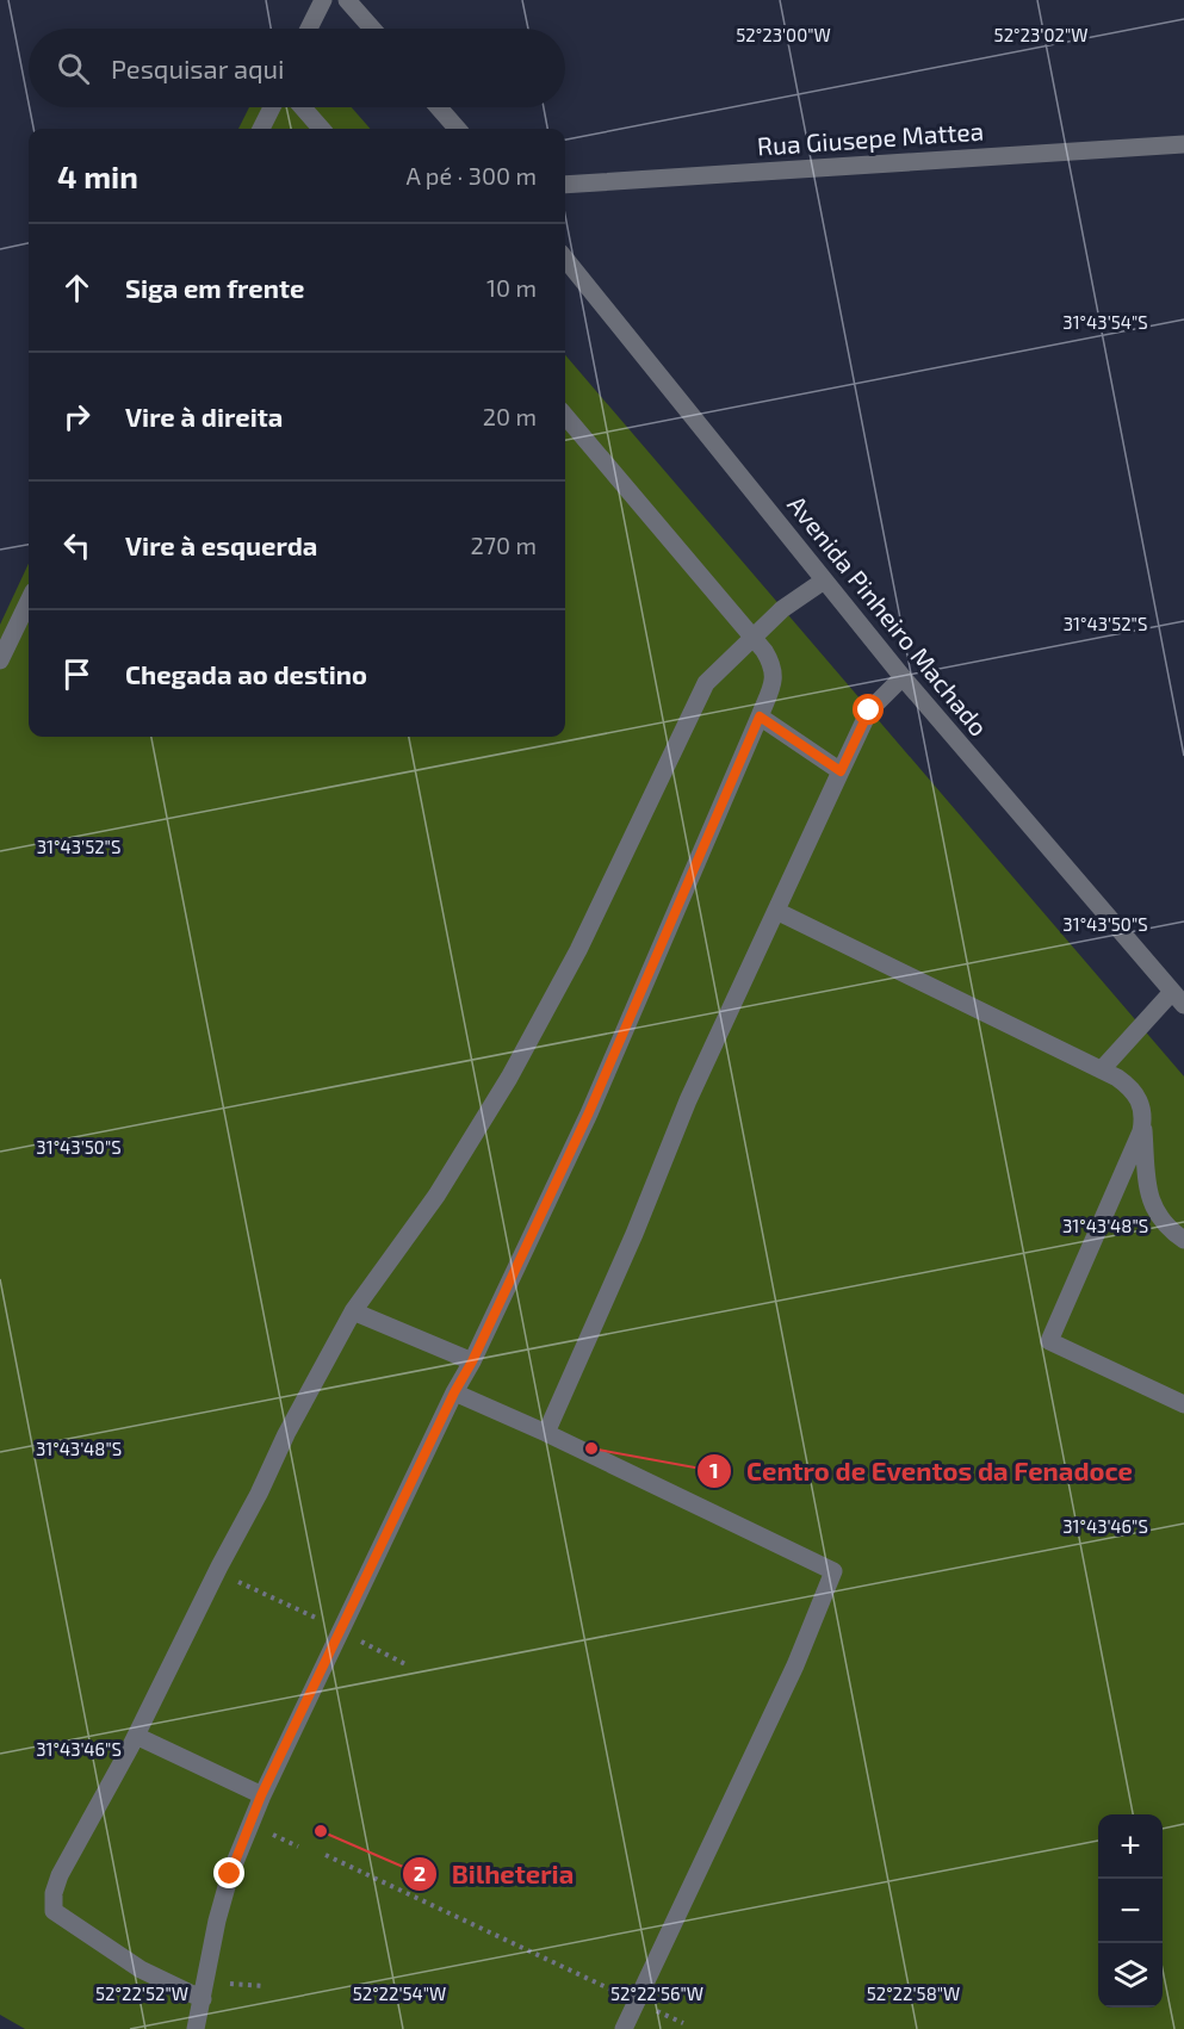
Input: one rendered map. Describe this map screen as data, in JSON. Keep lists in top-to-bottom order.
{
  "streets": {
    "street": ["Rua Giusepe Mattea", "Avenida Pinheiro Machado"]
  },
  "places": ["Centro de Eventos da Fenadoce", "Bilheteria"],
  "page": {
    "search": "Pesquisar aqui",
    "heading": ["4 min", "A pé · 300 m"],
    "list": [
      ["Siga em frente", "10 m"],
      ["Vire à direita", "20 m"],
      ["Vire à esquerda", "270 m"],
      "Chegada ao destino"
    ],
    "map_buttons": ["+", "−"]
  },
  "coordinates": [
    "52°23'00\"W",
    "52°23'02\"W",
    "31°43'54\"S",
    "31°43'52\"S",
    "31°43'50\"S",
    "31°43'48\"S",
    "31°43'46\"S",
    "52°22'52\"W",
    "52°22'54\"W",
    "52°22'56\"W",
    "52°22'58\"W"
  ]
}
